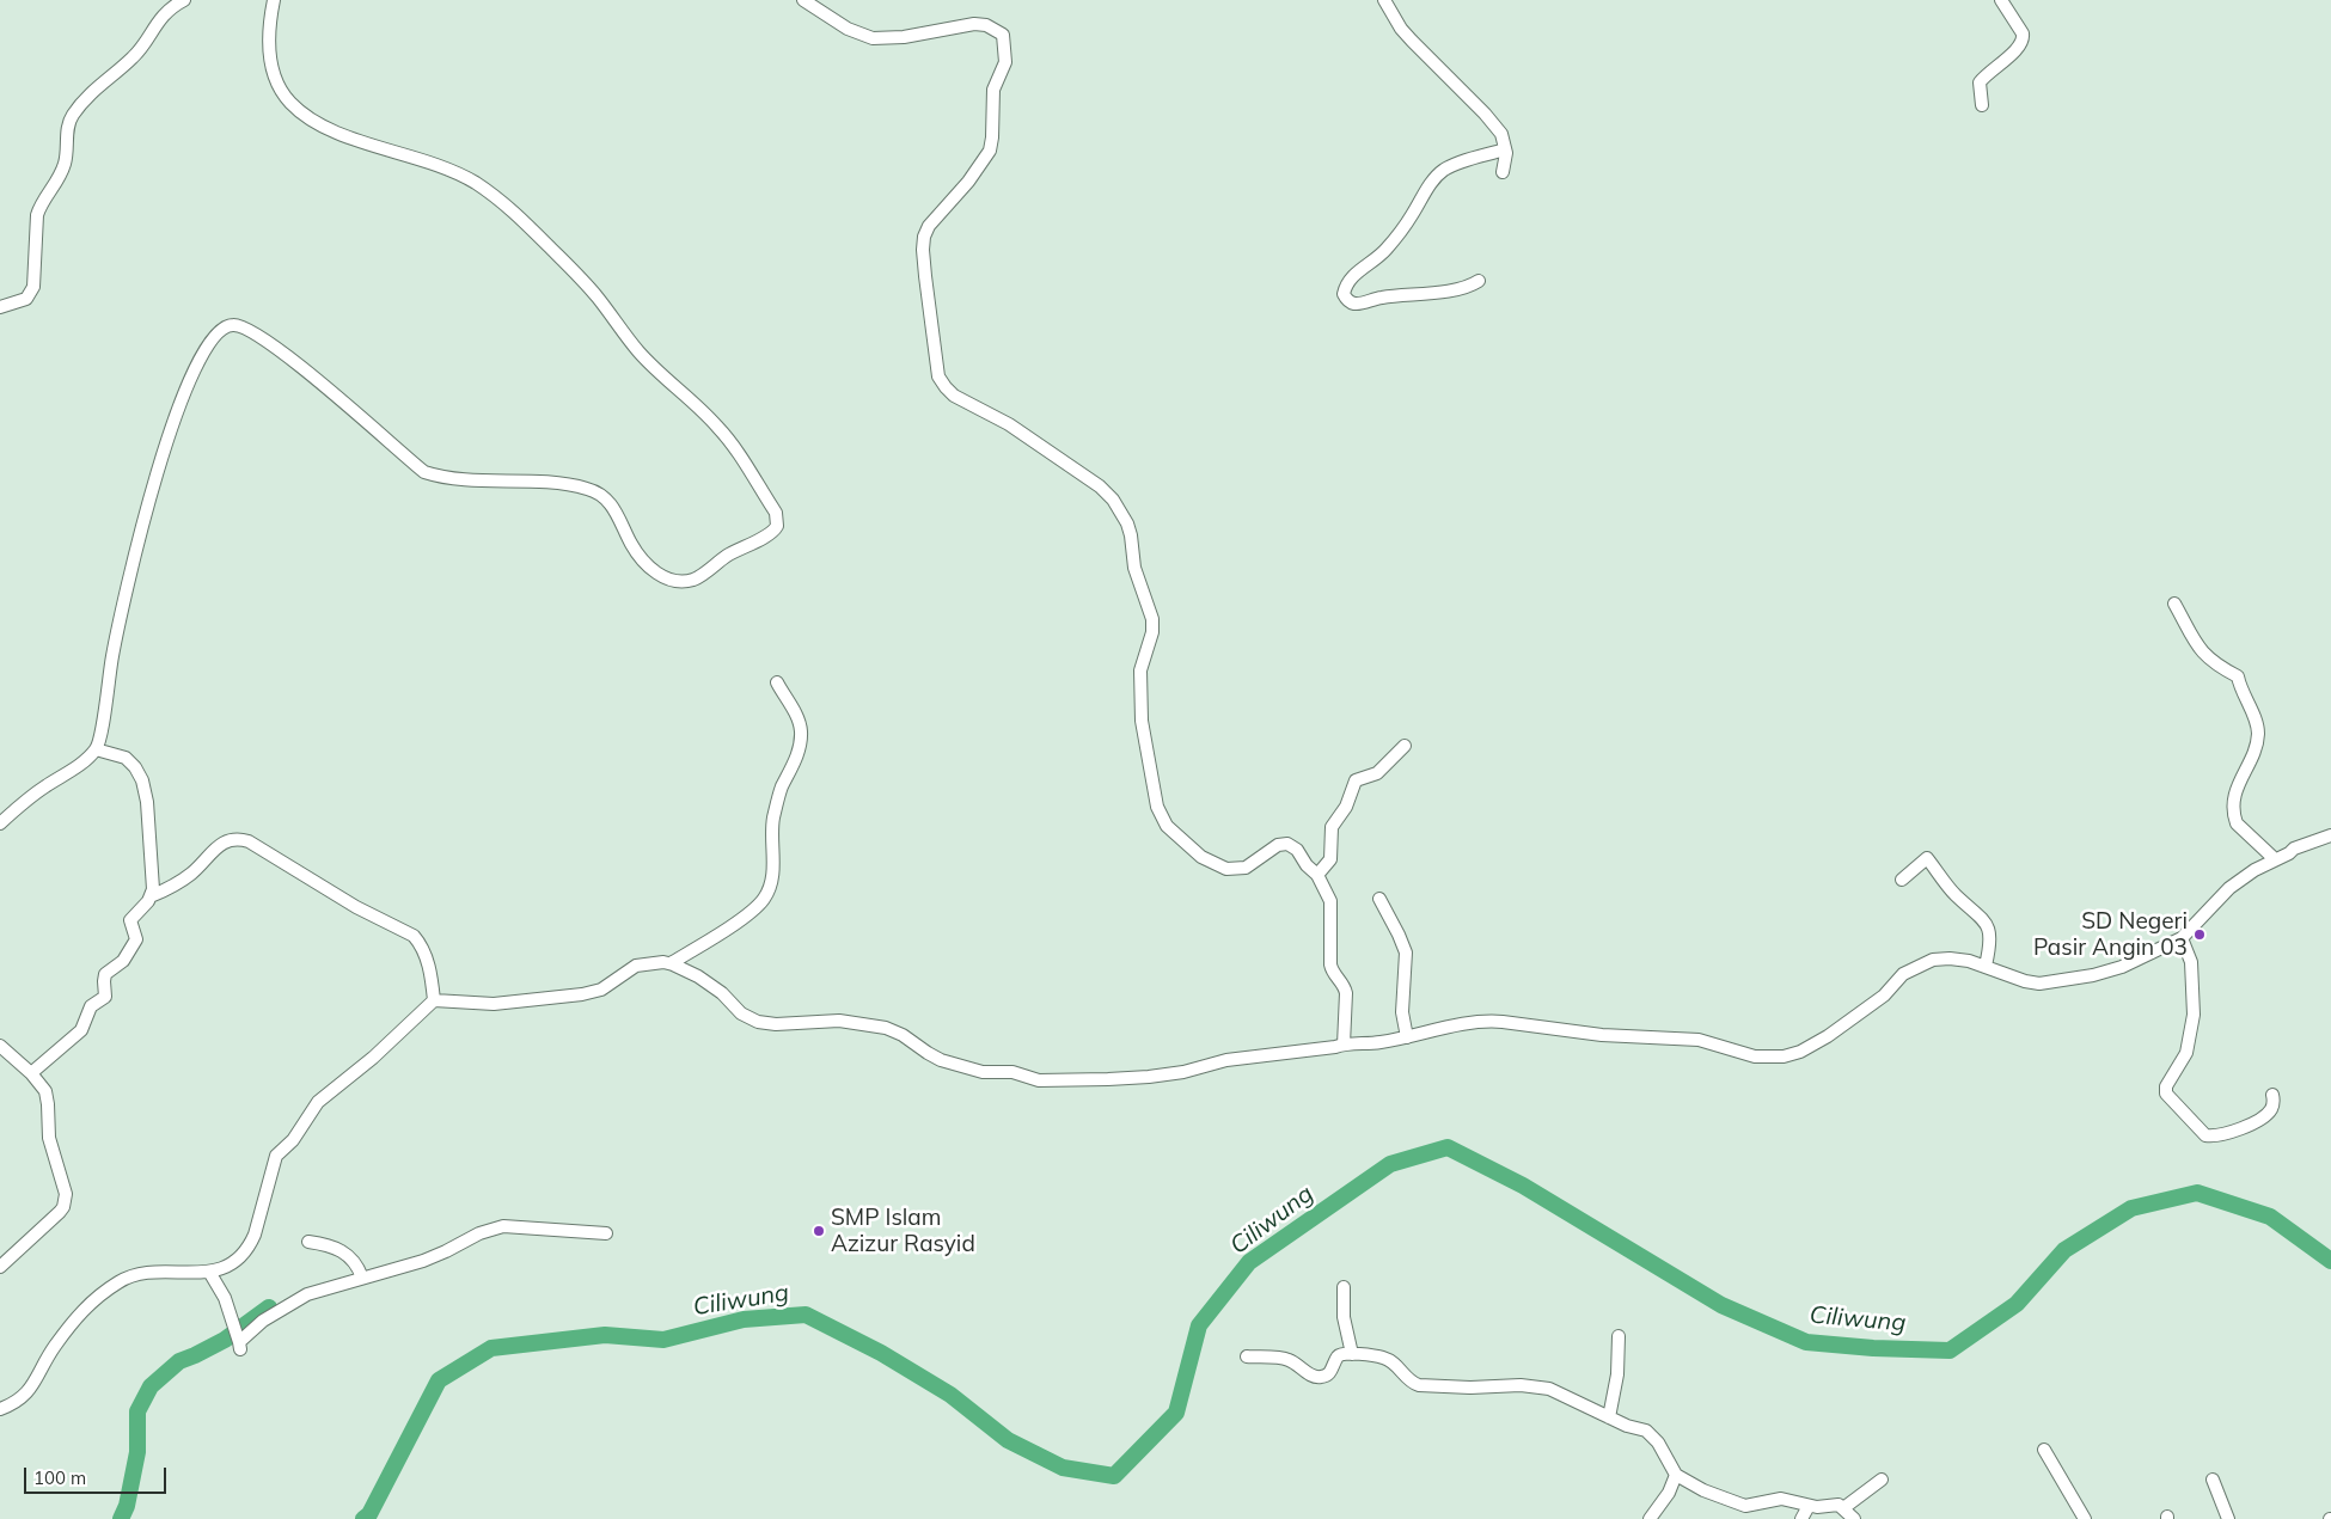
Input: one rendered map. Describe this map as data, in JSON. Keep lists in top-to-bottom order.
{
  "water": ["Ciliwung"],
  "places": ["SD Negeri Pasir Angin 03", "SMP Islam Azizur Rasyid"],
  "scale_bar": "100 m"
}
